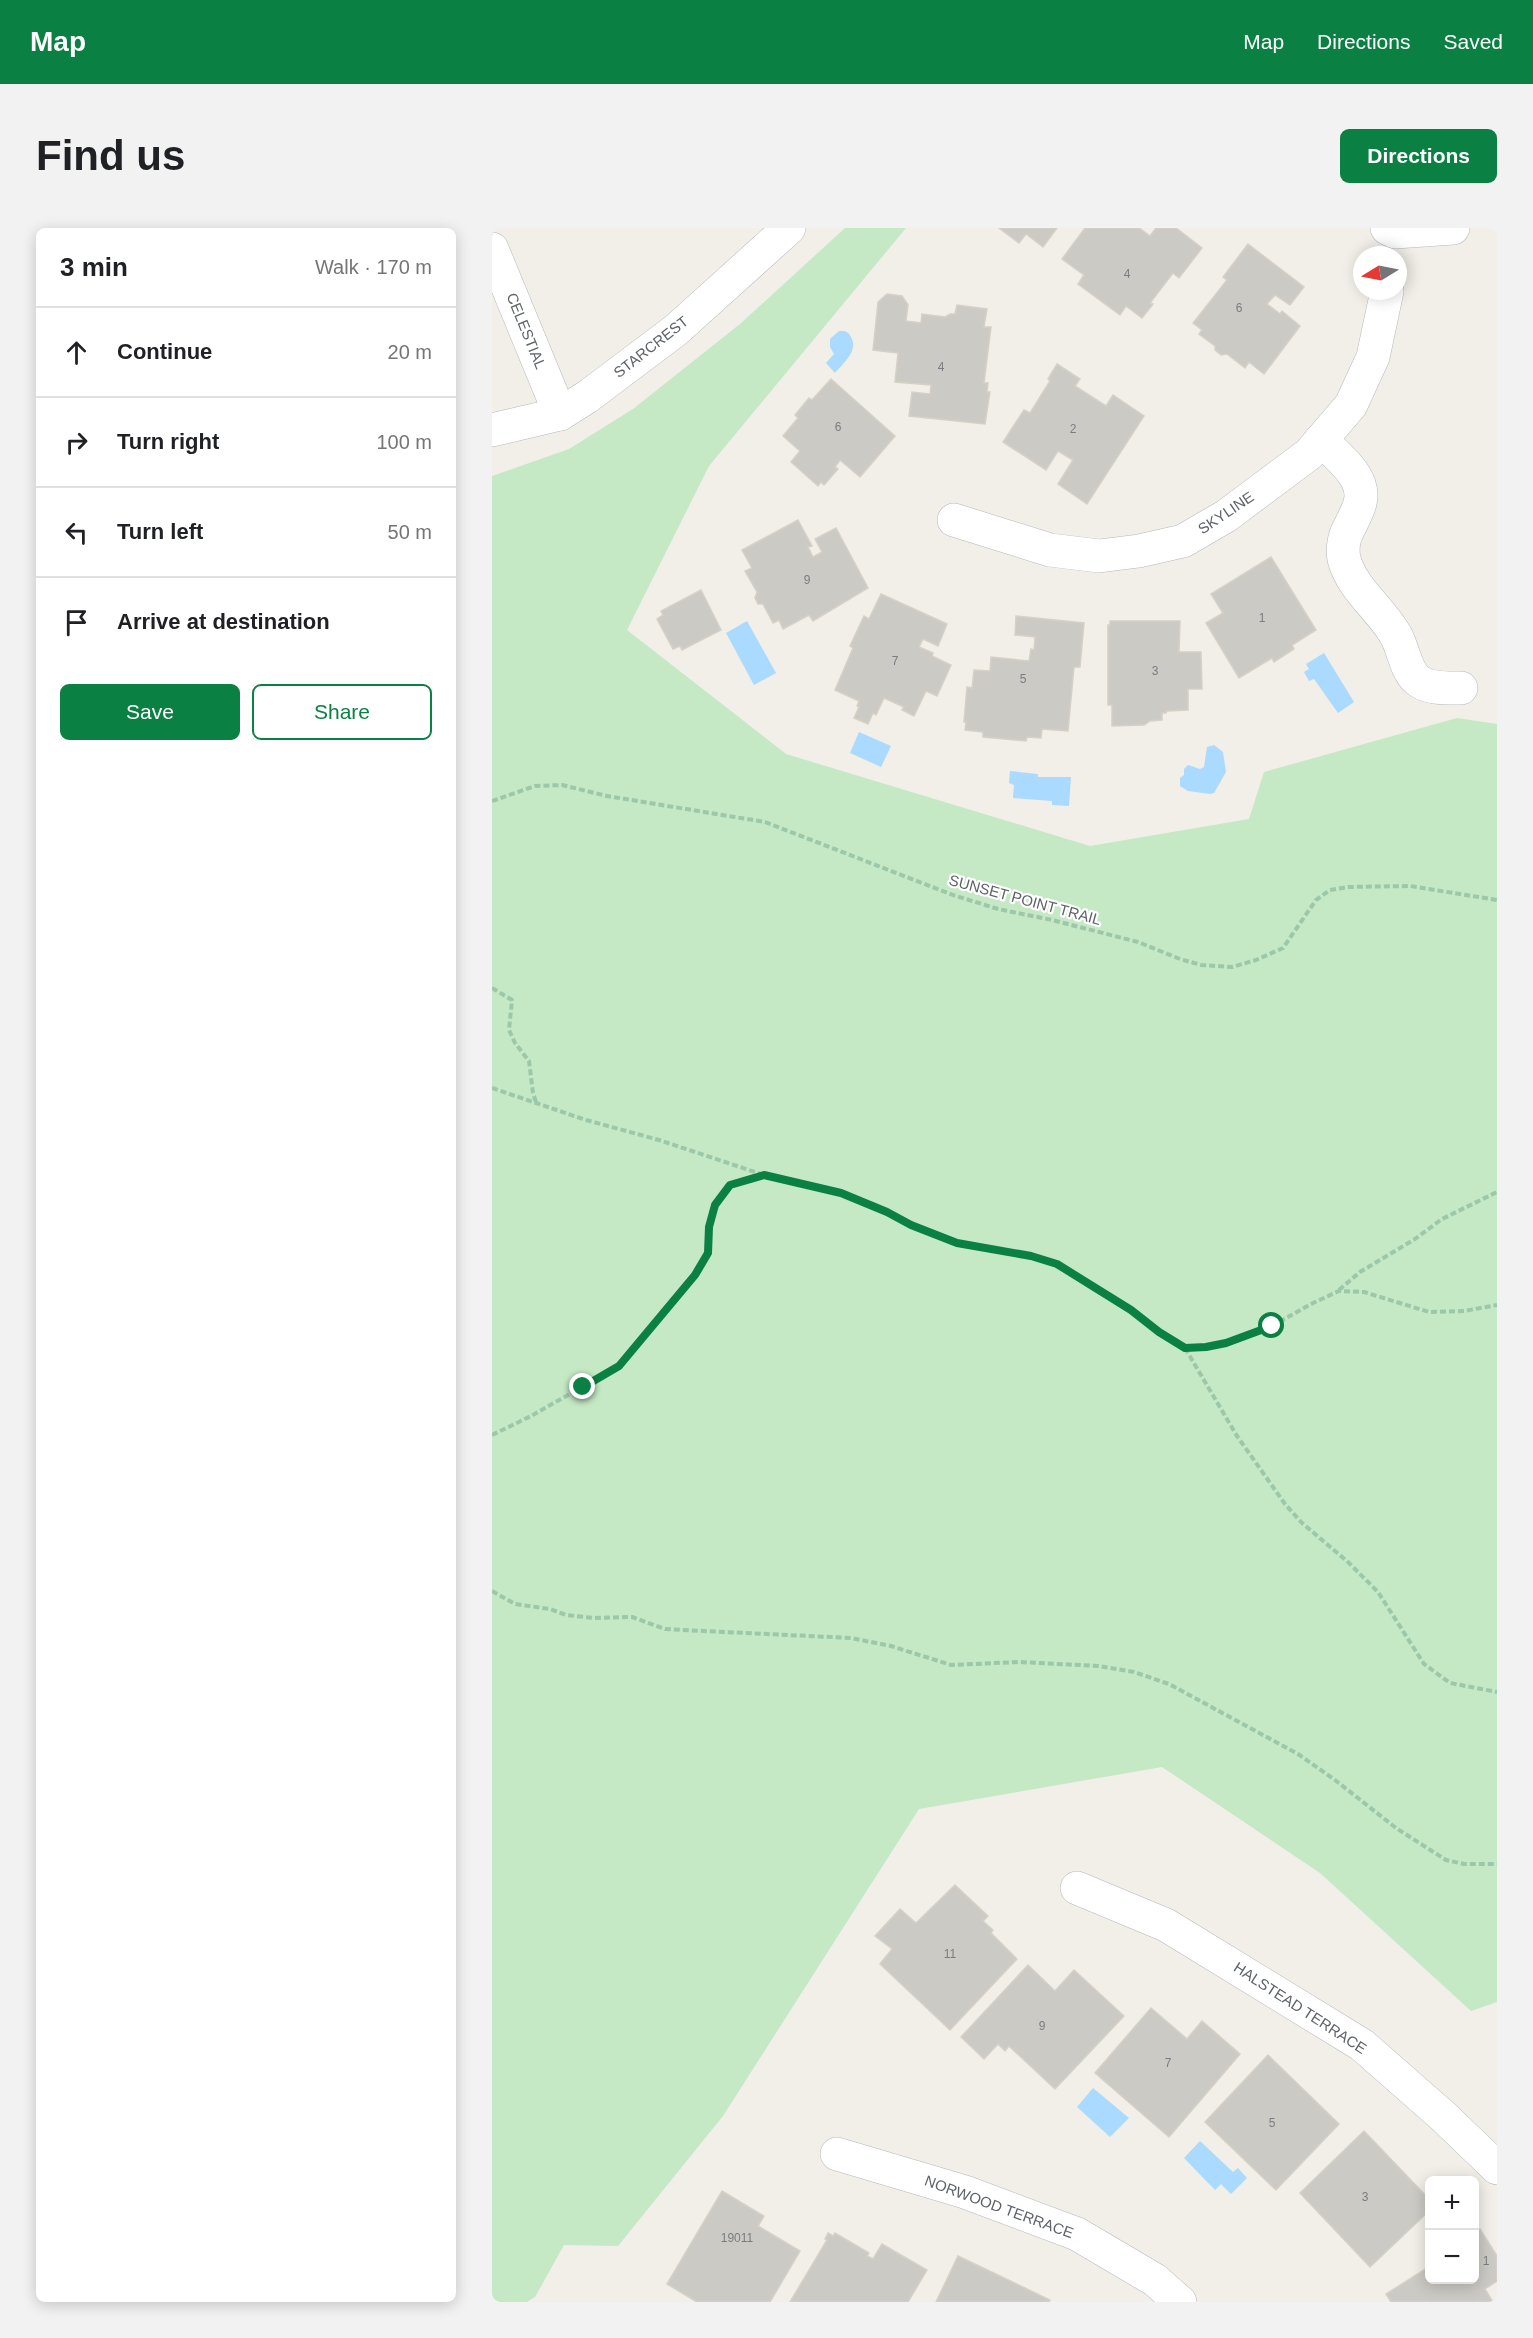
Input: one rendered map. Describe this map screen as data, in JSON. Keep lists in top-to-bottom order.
{
  "streets": {
    "street": [
      "CELESTIAL",
      "STARCREST",
      "SKYLINE",
      "HALSTEAD TERRACE",
      "NORWOOD TERRACE"
    ],
    "path": ["SUNSET POINT TRAIL"]
  },
  "crossings": [
    ["CELESTIAL", "STARCREST"]
  ],
  "house_numbers": [
    "4",
    "6",
    "4",
    "6",
    "2",
    "9",
    "1",
    "7",
    "3",
    "5",
    "11",
    "9",
    "7",
    "5",
    "3",
    "19011",
    "1"
  ],
  "north": "left",
  "page": {
    "header": "Map",
    "nav": ["Map", "Directions", "Saved"],
    "buttons": [
      "Directions",
      ["Save", "Share"]
    ],
    "title": "Find us",
    "heading": ["3 min", "Walk · 170 m"],
    "list": [
      ["Continue", "20 m"],
      ["Turn right", "100 m"],
      ["Turn left", "50 m"],
      "Arrive at destination"
    ],
    "map_buttons": ["+", "−"]
  }
}
